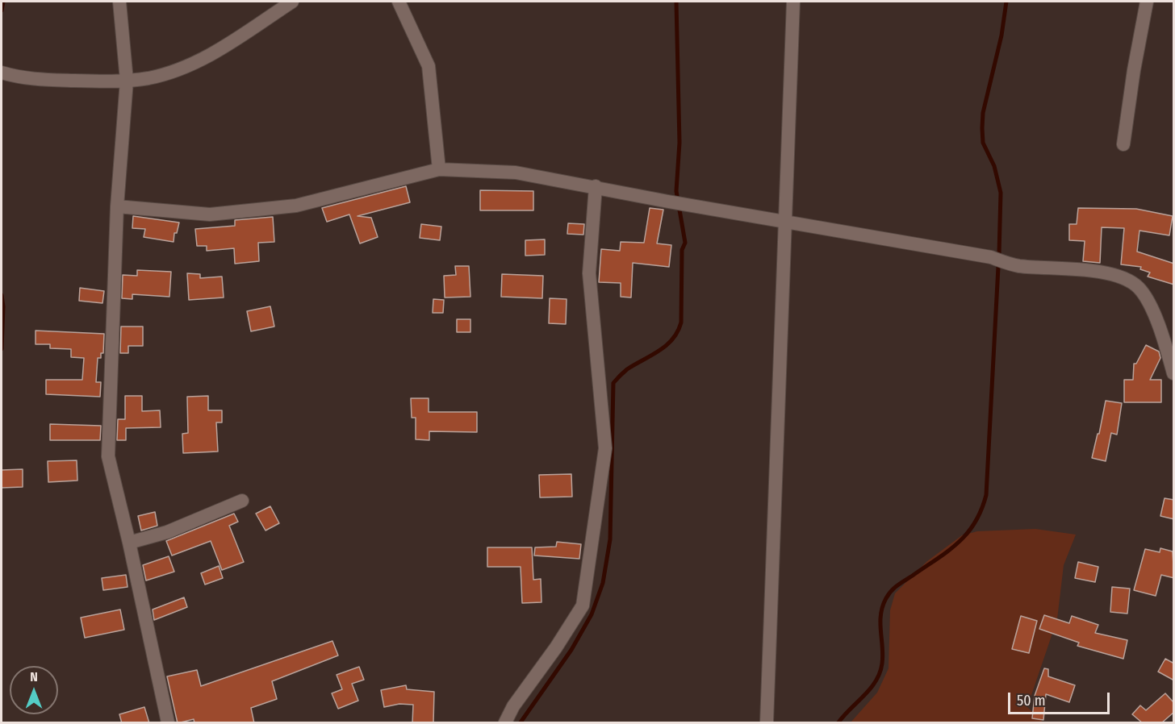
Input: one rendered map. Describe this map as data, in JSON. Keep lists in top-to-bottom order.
{
  "scale_bar": "50 m",
  "north": "top"
}
